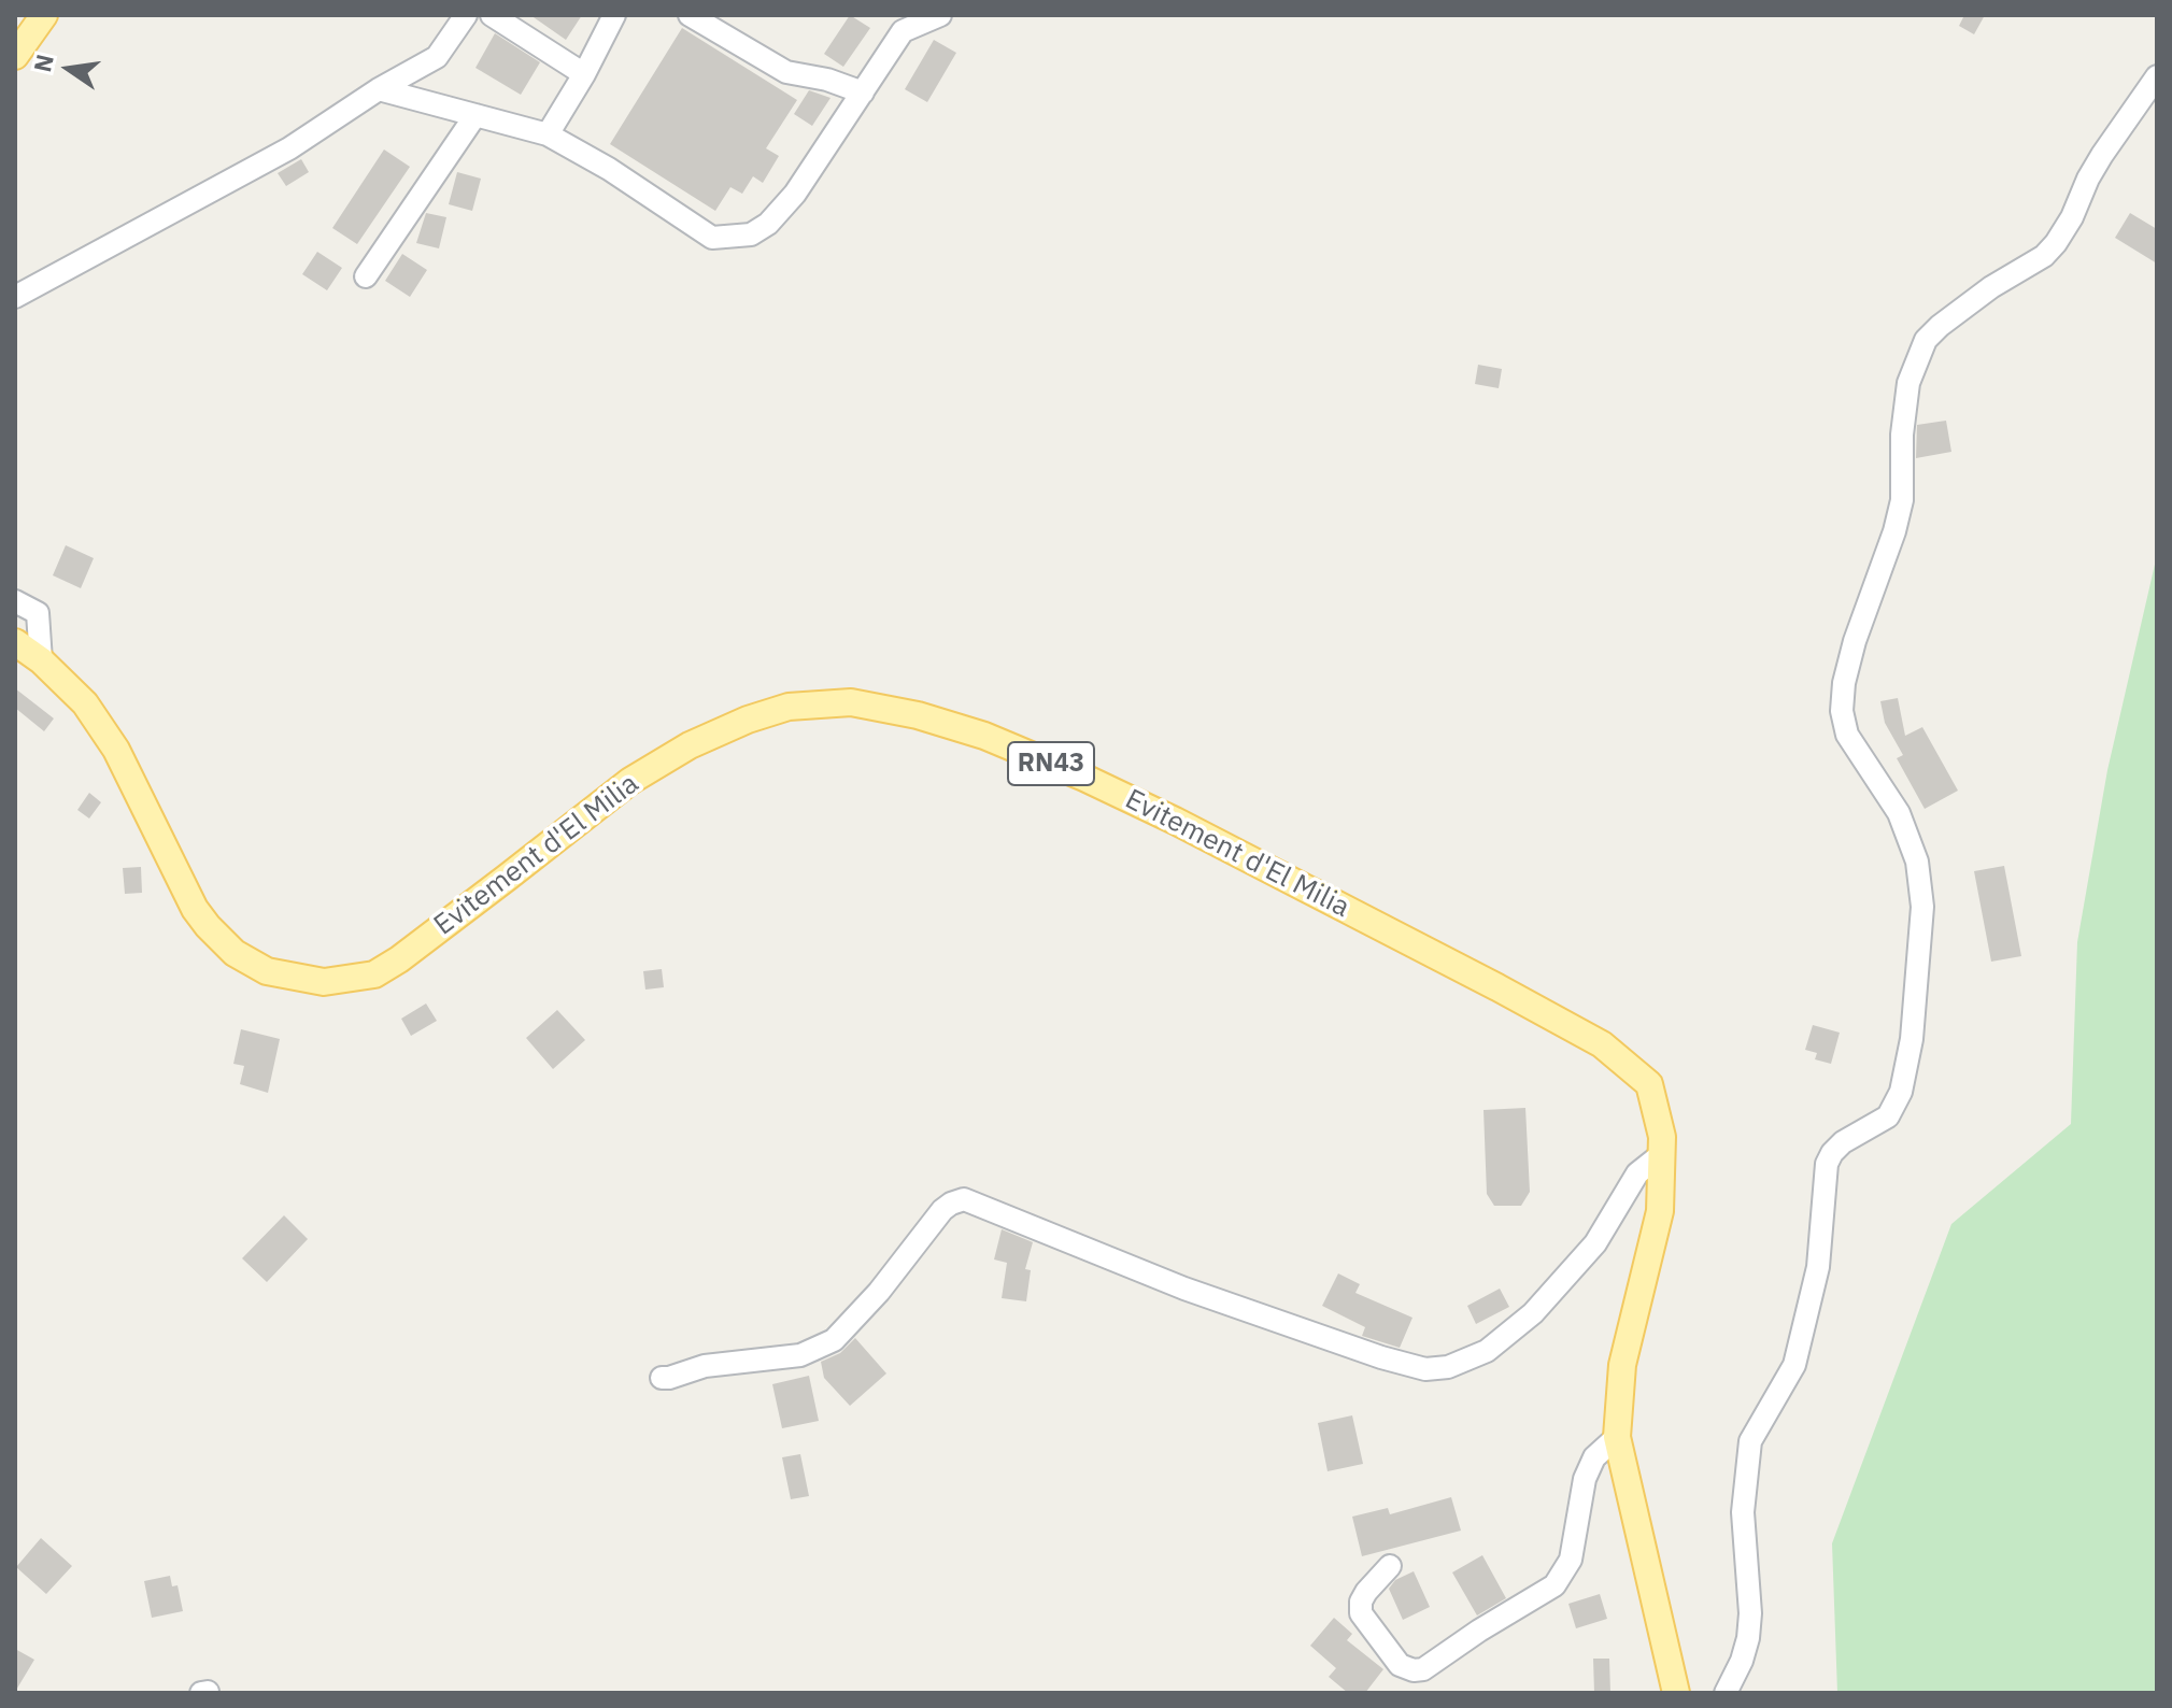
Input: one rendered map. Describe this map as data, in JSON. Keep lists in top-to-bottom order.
{
  "streets": {
    "main road": ["RN43", "Evitement d'El Milia"]
  },
  "north": "left"
}
